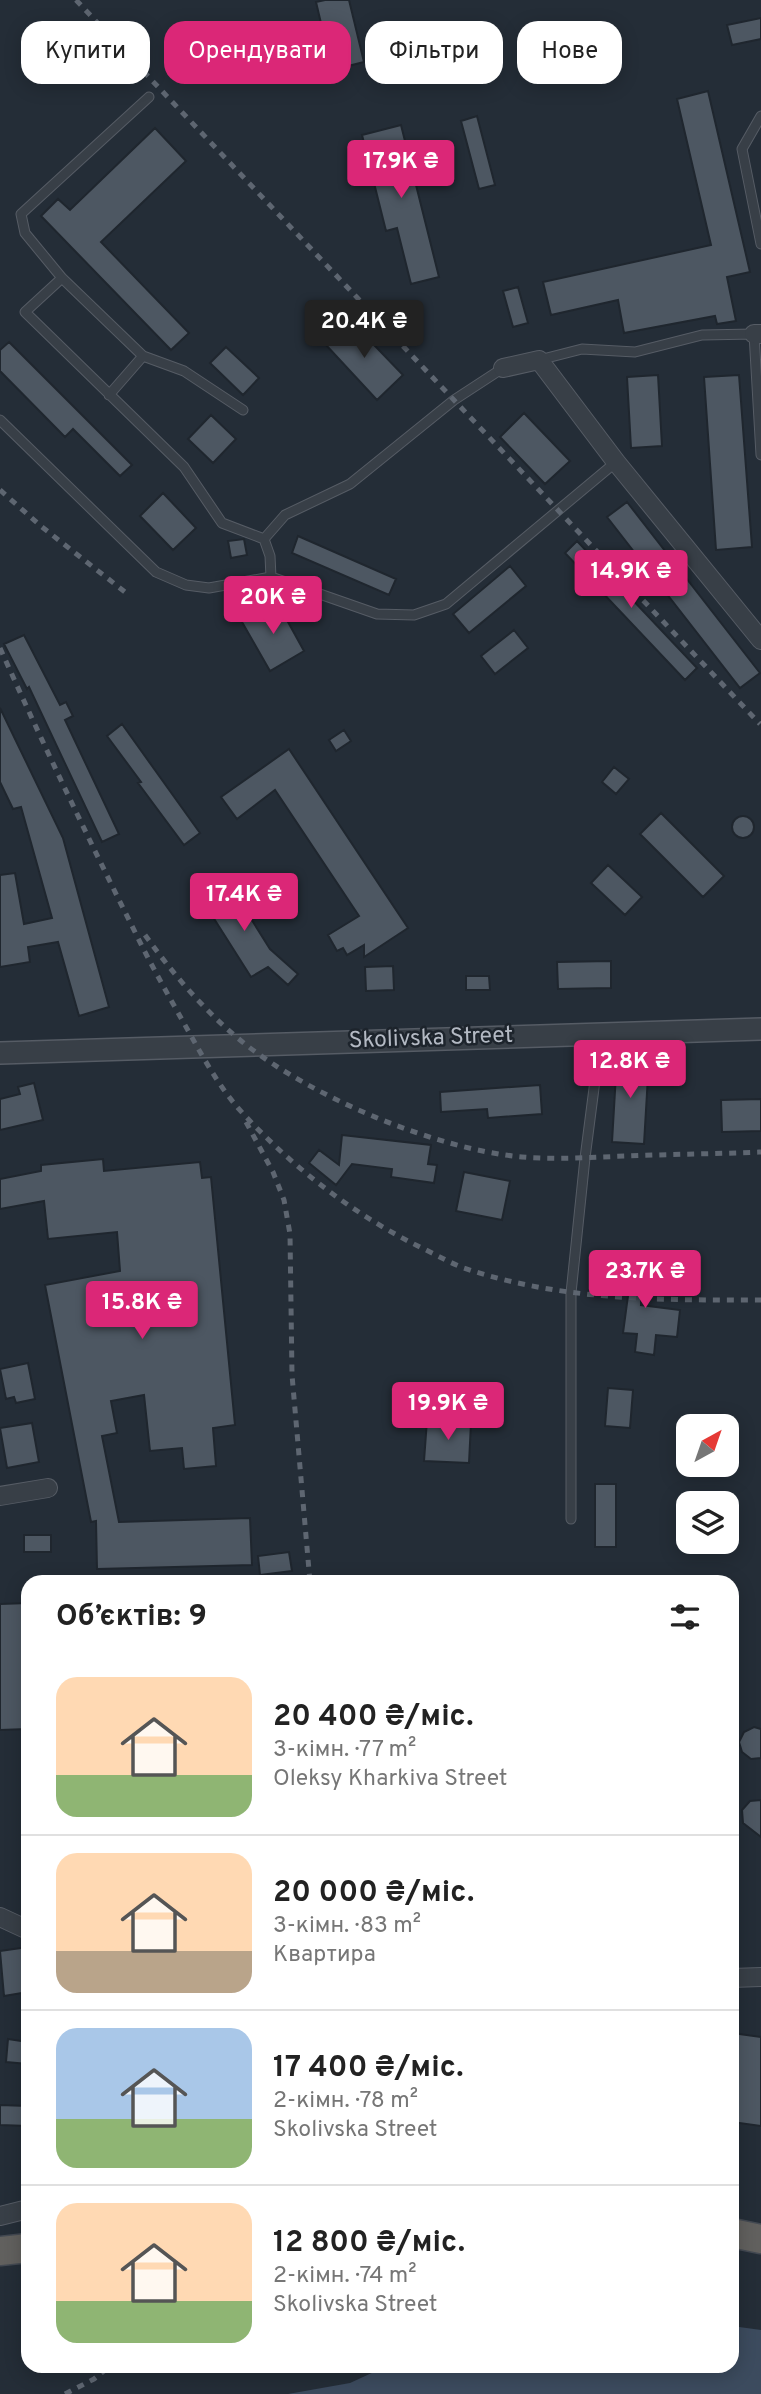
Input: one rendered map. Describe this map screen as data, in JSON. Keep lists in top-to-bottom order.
{
  "streets": {
    "street": ["Skolivska Street"]
  },
  "north": "top right",
  "page": {
    "chip": [
      "Купити",
      "Орендувати",
      "Фільтри",
      "Нове"
    ],
    "price": [
      "17.9K ₴",
      "20.4K ₴",
      "14.9K ₴",
      "20K ₴",
      "17.4K ₴",
      "12.8K ₴",
      "23.7K ₴",
      "15.8K ₴",
      "19.9K ₴"
    ],
    "heading": "Об’єктів: 9",
    "list": [
      {
        "name": "20 400 ₴/міс.",
        "note": "3-кімн. · 77 m² · Oleksy Kharkiva Street"
      },
      {
        "name": "20 000 ₴/міс.",
        "note": "3-кімн. · 83 m² · Квартира"
      },
      {
        "name": "17 400 ₴/міс.",
        "note": "2-кімн. · 78 m² · Skolivska Street"
      },
      {
        "name": "12 800 ₴/міс.",
        "note": "2-кімн. · 74 m² · Skolivska Street"
      }
    ]
  }
}
